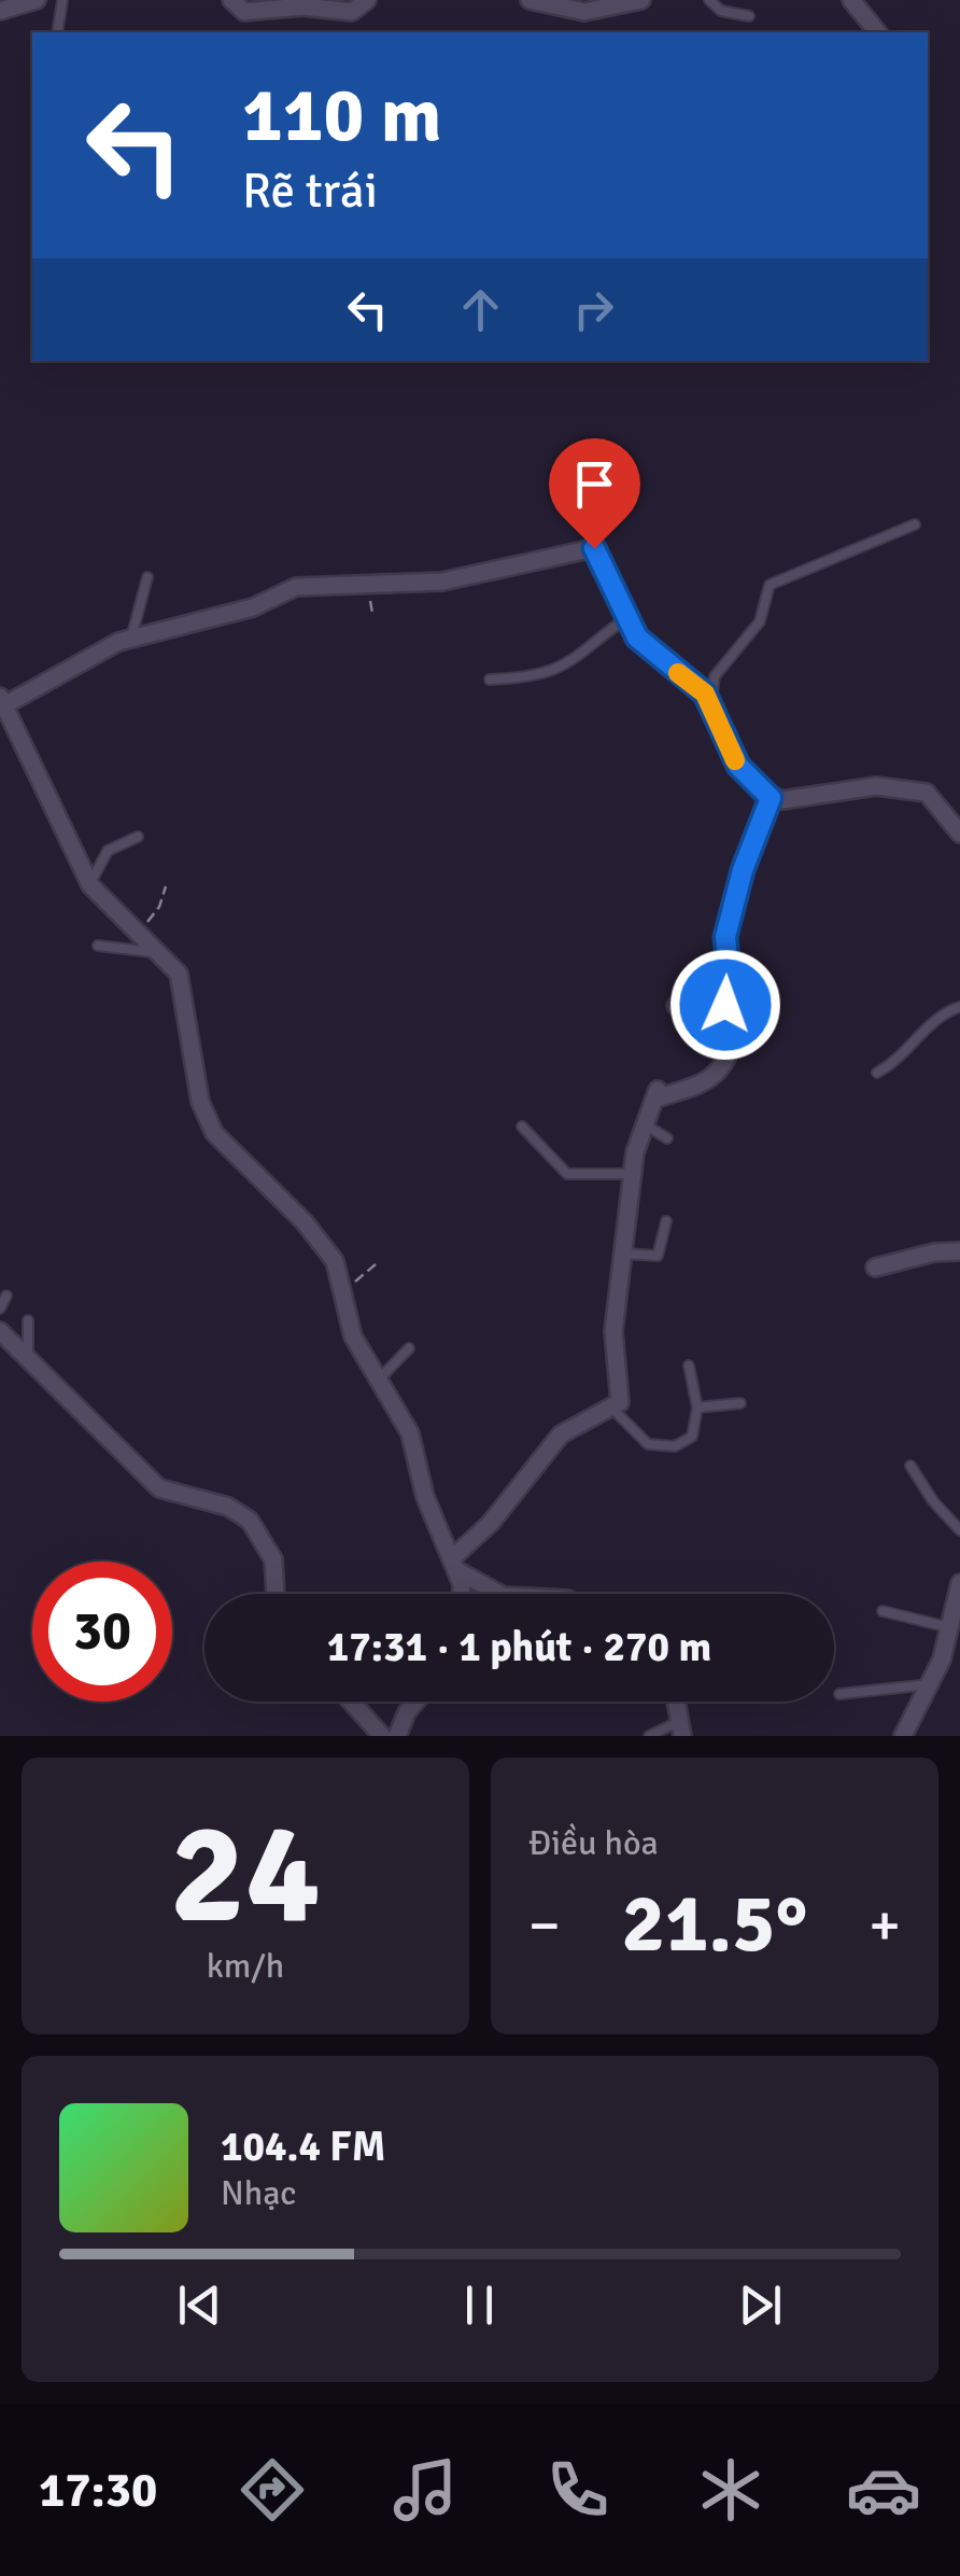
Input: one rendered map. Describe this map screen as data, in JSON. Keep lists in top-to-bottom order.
{
  "page": {
    "turn": ["110 m", "Rẽ trái"],
    "limit": "30",
    "trip": "17:31 · 1 phút · 270 m",
    "tile": [
      ["24", "km/h"],
      "Điều hòa"
    ],
    "heat": ["−", "21.5°", "+"],
    "song": ["104.4 FM", "Nhạc"],
    "tabs": "17:30"
  }
}
